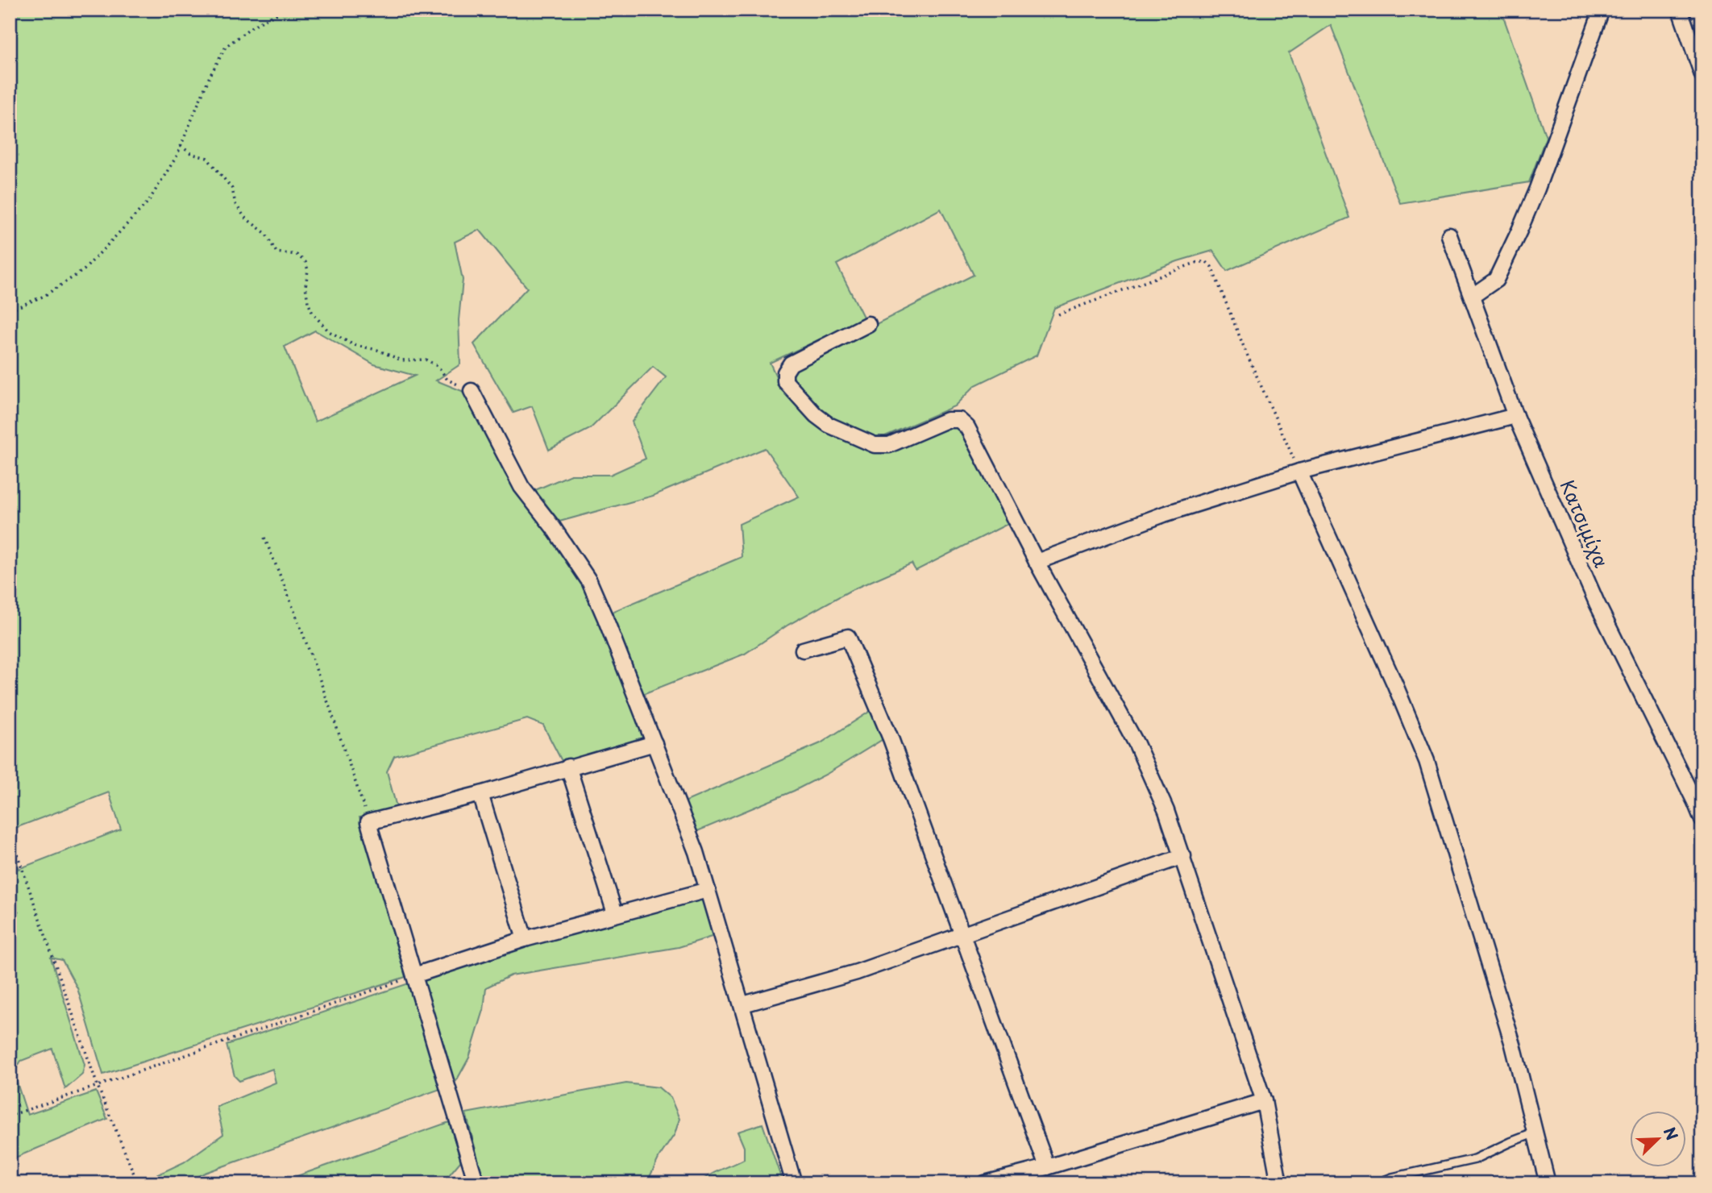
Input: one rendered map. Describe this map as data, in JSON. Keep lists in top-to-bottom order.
{
  "streets": {
    "street": ["Κατσιμίχα"]
  },
  "north": "top right"
}
